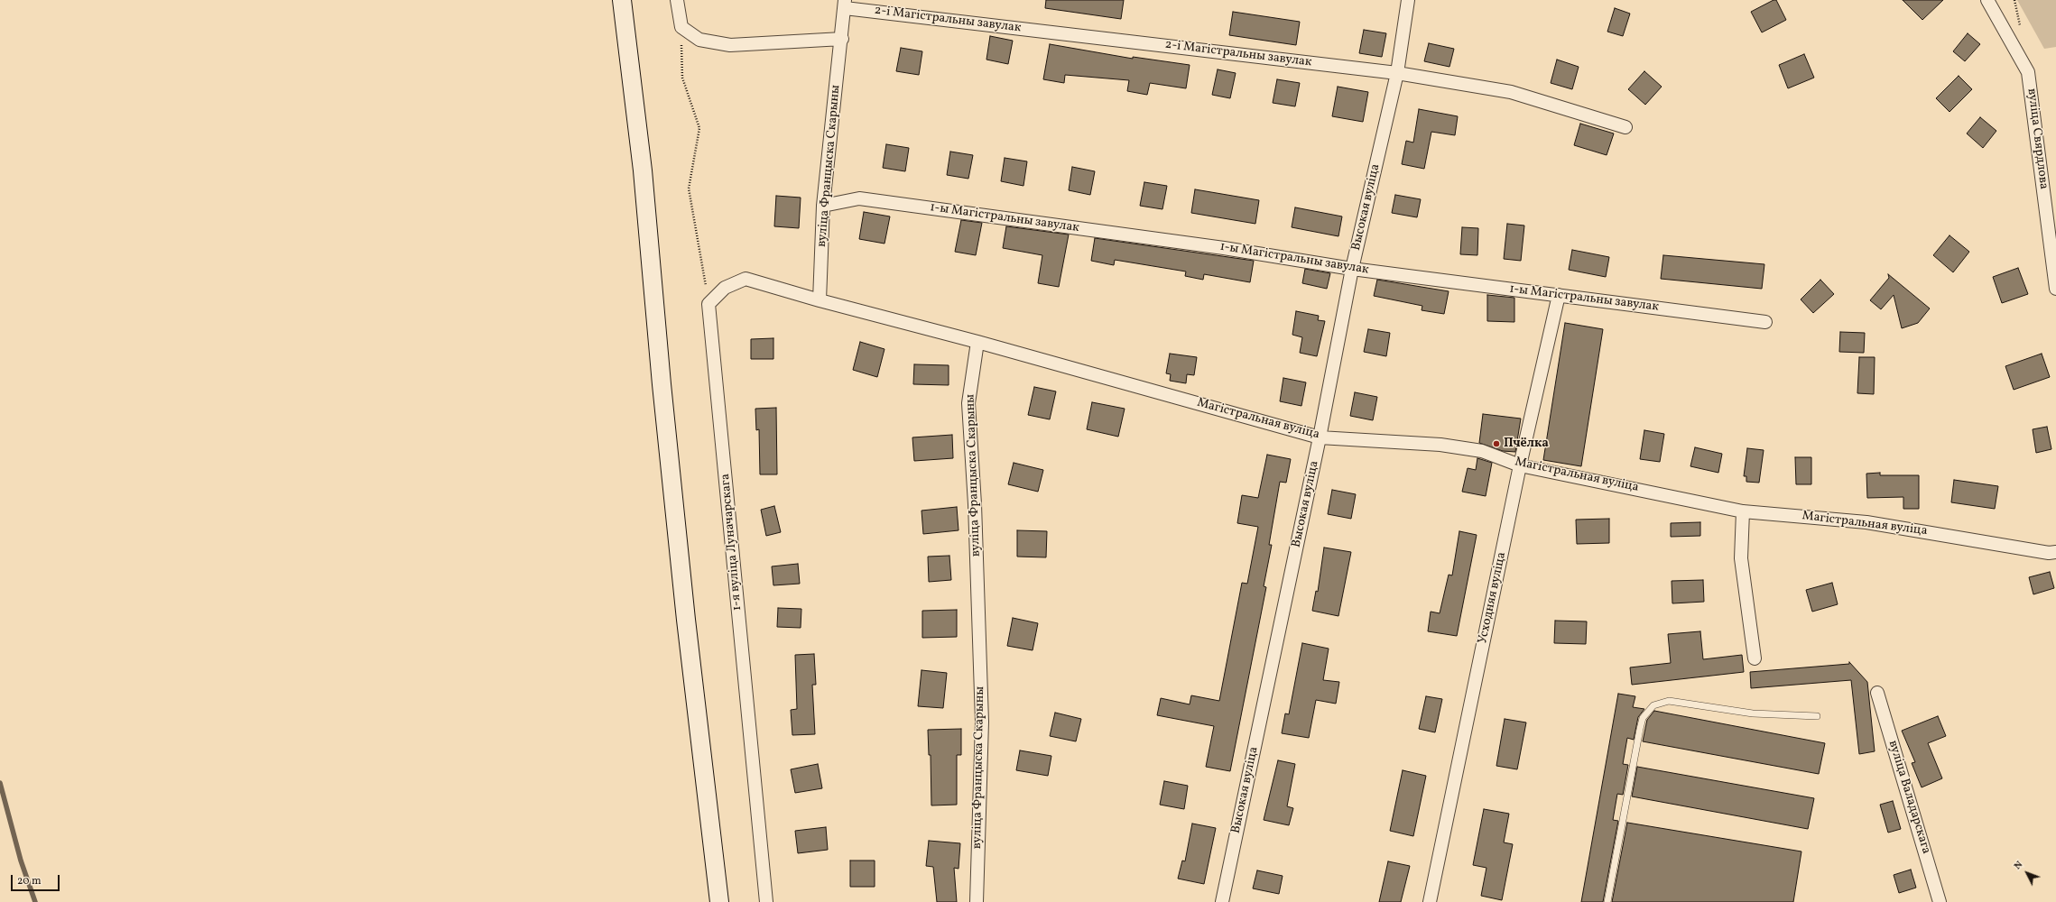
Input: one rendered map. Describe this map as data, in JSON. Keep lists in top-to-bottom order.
{
  "streets": {
    "street": [
      "2-і Магістральны завулак",
      "вуліца Свярдлова",
      "вуліца Францыска Скарыны",
      "Высокая вуліца",
      "1-ы Магістральны завулак",
      "Магістральная вуліца",
      "1-я вуліца Луначарскага",
      "Усходняя вуліца",
      "вуліца Валадарскага"
    ]
  },
  "crossings": [
    ["2-і Магістральны завулак", "вуліца Францыска Скарыны"],
    ["2-і Магістральны завулак", "Высокая вуліца"],
    ["вуліца Францыска Скарыны", "1-ы Магістральны завулак"],
    ["вуліца Францыска Скарыны", "Магістральная вуліца"],
    ["Высокая вуліца", "1-ы Магістральны завулак"],
    ["Высокая вуліца", "Магістральная вуліца"],
    ["1-ы Магістральны завулак", "Усходняя вуліца"],
    ["Магістральная вуліца", "Усходняя вуліца"]
  ],
  "places": ["Пчёлка"],
  "scale_bar": "20 m",
  "north": "top left"
}
